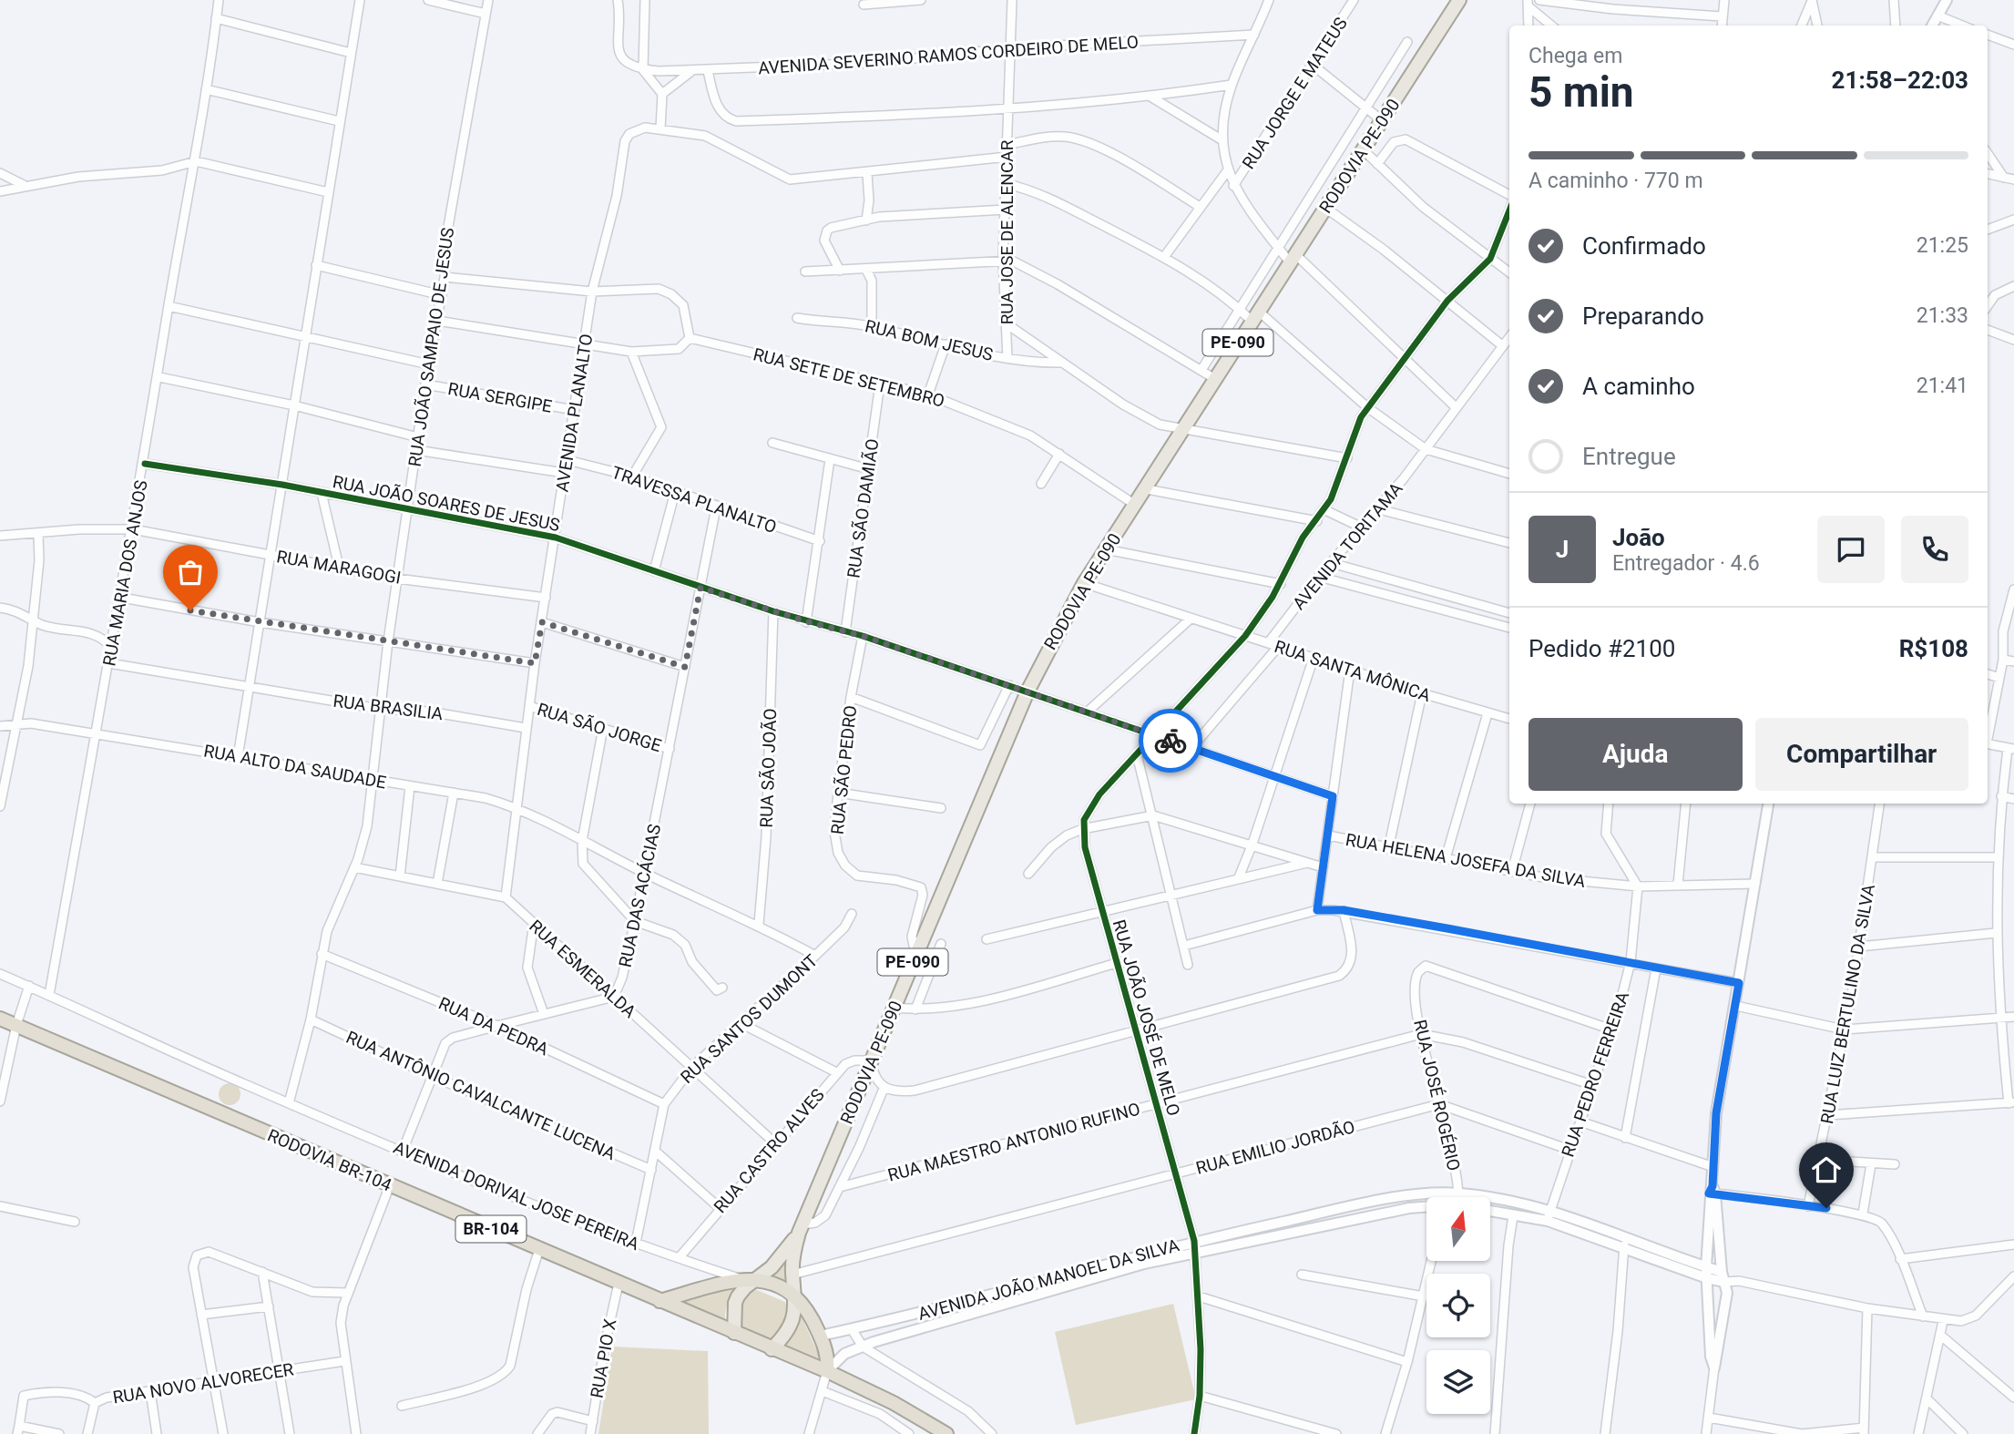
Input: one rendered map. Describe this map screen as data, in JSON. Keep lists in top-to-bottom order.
{
  "streets": {
    "highway": ["RODOVIA BR-104", "BR-104"],
    "main road": ["RODOVIA PE-090", "PE-090"],
    "street": [
      "AVENIDA SEVERINO RAMOS CORDEIRO DE MELO",
      "RUA JORGE E MATEUS",
      "RUA JOSE DE ALENCAR",
      "RUA BOM JESUS",
      "RUA JOÃO SAMPAIO DE JESUS",
      "RUA SETE DE SETEMBRO",
      "RUA SERGIPE",
      "AVENIDA PLANALTO",
      "TRAVESSA PLANALTO",
      "RUA JOÃO SOARES DE JESUS",
      "RUA SÃO DAMIÃO",
      "AVENIDA TORITAMA",
      "RUA MARAGOGI",
      "RUA MARIA DOS ANJOS",
      "RUA SANTA MÔNICA",
      "RUA BRASILIA",
      "RUA SÃO JORGE",
      "RUA ALTO DA SAUDADE",
      "RUA SÃO JOÃO",
      "RUA SÃO PEDRO",
      "RUA HELENA JOSEFA DA SILVA",
      "RUA DAS ACÁCIAS",
      "RUA ESMERALDA",
      "RUA LUIZ BERTULINO DA SILVA",
      "RUA JOÃO JOSÉ DE MELO",
      "RUA SANTOS DUMONT",
      "RUA DA PEDRA",
      "RUA PEDRO FERREIRA",
      "RUA ANTÔNIO CAVALCANTE LUCENA",
      "RUA JOSÉ ROGÉRIO",
      "RUA MAESTRO ANTONIO RUFINO",
      "RUA EMILIO JORDÃO",
      "RUA CASTRO ALVES",
      "AVENIDA DORIVAL JOSE PEREIRA",
      "AVENIDA JOÃO MANOEL DA SILVA",
      "RUA PIO X",
      "RUA NOVO ALVORECER"
    ]
  },
  "crossings": [
    ["AVENIDA SEVERINO RAMOS CORDEIRO DE MELO", "RUA JOSE DE ALENCAR"],
    ["RODOVIA PE-090", "RUA SETE DE SETEMBRO"],
    ["RODOVIA PE-090", "RUA JOÃO SOARES DE JESUS"],
    ["RODOVIA PE-090", "RUA SANTA MÔNICA"],
    ["RODOVIA PE-090", "RUA SÃO PEDRO"],
    ["RODOVIA PE-090", "RUA EMILIO JORDÃO"],
    ["RODOVIA PE-090", "RUA CASTRO ALVES"],
    ["RODOVIA PE-090", "RODOVIA BR-104"],
    ["RODOVIA PE-090", "AVENIDA DORIVAL JOSE PEREIRA"],
    ["RUA JOSE DE ALENCAR", "RUA BOM JESUS"],
    ["RUA JOÃO SAMPAIO DE JESUS", "RUA SERGIPE"],
    ["RUA JOÃO SAMPAIO DE JESUS", "RUA JOÃO SOARES DE JESUS"],
    ["RUA JOÃO SAMPAIO DE JESUS", "RUA MARAGOGI"],
    ["RUA JOÃO SAMPAIO DE JESUS", "RUA BRASILIA"],
    ["RUA JOÃO SAMPAIO DE JESUS", "RUA ALTO DA SAUDADE"],
    ["RUA JOÃO SAMPAIO DE JESUS", "RUA DA PEDRA"],
    ["RUA JOÃO SAMPAIO DE JESUS", "RUA ANTÔNIO CAVALCANTE LUCENA"],
    ["RUA JOÃO SAMPAIO DE JESUS", "AVENIDA DORIVAL JOSE PEREIRA"],
    ["RUA SETE DE SETEMBRO", "RUA SÃO DAMIÃO"],
    ["RUA SERGIPE", "AVENIDA PLANALTO"],
    ["AVENIDA PLANALTO", "TRAVESSA PLANALTO"],
    ["AVENIDA PLANALTO", "RUA JOÃO SOARES DE JESUS"],
    ["AVENIDA PLANALTO", "RUA MARAGOGI"],
    ["AVENIDA PLANALTO", "RUA BRASILIA"],
    ["AVENIDA PLANALTO", "RUA SÃO JORGE"],
    ["AVENIDA PLANALTO", "RUA ALTO DA SAUDADE"],
    ["AVENIDA PLANALTO", "RUA ESMERALDA"],
    ["TRAVESSA PLANALTO", "RUA DAS ACÁCIAS"],
    ["RUA JOÃO SOARES DE JESUS", "RUA SÃO DAMIÃO"],
    ["RUA JOÃO SOARES DE JESUS", "AVENIDA TORITAMA"],
    ["RUA JOÃO SOARES DE JESUS", "RUA MARIA DOS ANJOS"],
    ["RUA JOÃO SOARES DE JESUS", "RUA SÃO JOÃO"],
    ["RUA JOÃO SOARES DE JESUS", "RUA SÃO PEDRO"],
    ["RUA JOÃO SOARES DE JESUS", "RUA DAS ACÁCIAS"],
    ["AVENIDA TORITAMA", "RUA SANTA MÔNICA"],
    ["AVENIDA TORITAMA", "RUA JOÃO JOSÉ DE MELO"],
    ["RUA MARAGOGI", "RUA MARIA DOS ANJOS"],
    ["RUA MARIA DOS ANJOS", "RUA BRASILIA"],
    ["RUA MARIA DOS ANJOS", "RUA ALTO DA SAUDADE"],
    ["RUA MARIA DOS ANJOS", "AVENIDA DORIVAL JOSE PEREIRA"],
    ["RUA SÃO JORGE", "RUA DAS ACÁCIAS"],
    ["RUA ALTO DA SAUDADE", "RUA SÃO JOÃO"],
    ["RUA ALTO DA SAUDADE", "RUA DAS ACÁCIAS"],
    ["RUA ALTO DA SAUDADE", "RUA SANTOS DUMONT"],
    ["RUA HELENA JOSEFA DA SILVA", "RUA PEDRO FERREIRA"],
    ["RUA DAS ACÁCIAS", "RUA ESMERALDA"],
    ["RUA ESMERALDA", "RUA SANTOS DUMONT"],
    ["RUA ESMERALDA", "RUA CASTRO ALVES"],
    ["RUA JOÃO JOSÉ DE MELO", "RUA MAESTRO ANTONIO RUFINO"],
    ["RUA JOÃO JOSÉ DE MELO", "RUA EMILIO JORDÃO"],
    ["RUA JOÃO JOSÉ DE MELO", "AVENIDA JOÃO MANOEL DA SILVA"],
    ["RUA SANTOS DUMONT", "RUA DA PEDRA"],
    ["RUA SANTOS DUMONT", "RUA ANTÔNIO CAVALCANTE LUCENA"],
    ["RUA SANTOS DUMONT", "AVENIDA DORIVAL JOSE PEREIRA"],
    ["RUA PEDRO FERREIRA", "RUA JOSÉ ROGÉRIO"],
    ["RUA PEDRO FERREIRA", "RUA MAESTRO ANTONIO RUFINO"],
    ["RUA PEDRO FERREIRA", "AVENIDA JOÃO MANOEL DA SILVA"],
    ["RUA JOSÉ ROGÉRIO", "RUA MAESTRO ANTONIO RUFINO"],
    ["RUA JOSÉ ROGÉRIO", "RUA EMILIO JORDÃO"],
    ["RUA JOSÉ ROGÉRIO", "AVENIDA JOÃO MANOEL DA SILVA"],
    ["RUA CASTRO ALVES", "AVENIDA DORIVAL JOSE PEREIRA"],
    ["RODOVIA BR-104", "AVENIDA DORIVAL JOSE PEREIRA"],
    ["RODOVIA BR-104", "AVENIDA JOÃO MANOEL DA SILVA"],
    ["RODOVIA BR-104", "RUA PIO X"]
  ],
  "north": "top",
  "page": {
    "heading": ["5 min", "Chega em", "21:58–22:03"],
    "panel": [
      "João",
      "Entregador · 4.6",
      "Pedido #2100",
      "R$108"
    ],
    "bar": "A caminho · 770 m",
    "list": [
      ["Confirmado", "21:25"],
      ["Preparando", "21:33"],
      ["A caminho", "21:41"],
      "Entregue"
    ],
    "round": "J",
    "buttons": ["Ajuda", "Compartilhar"]
  }
}
